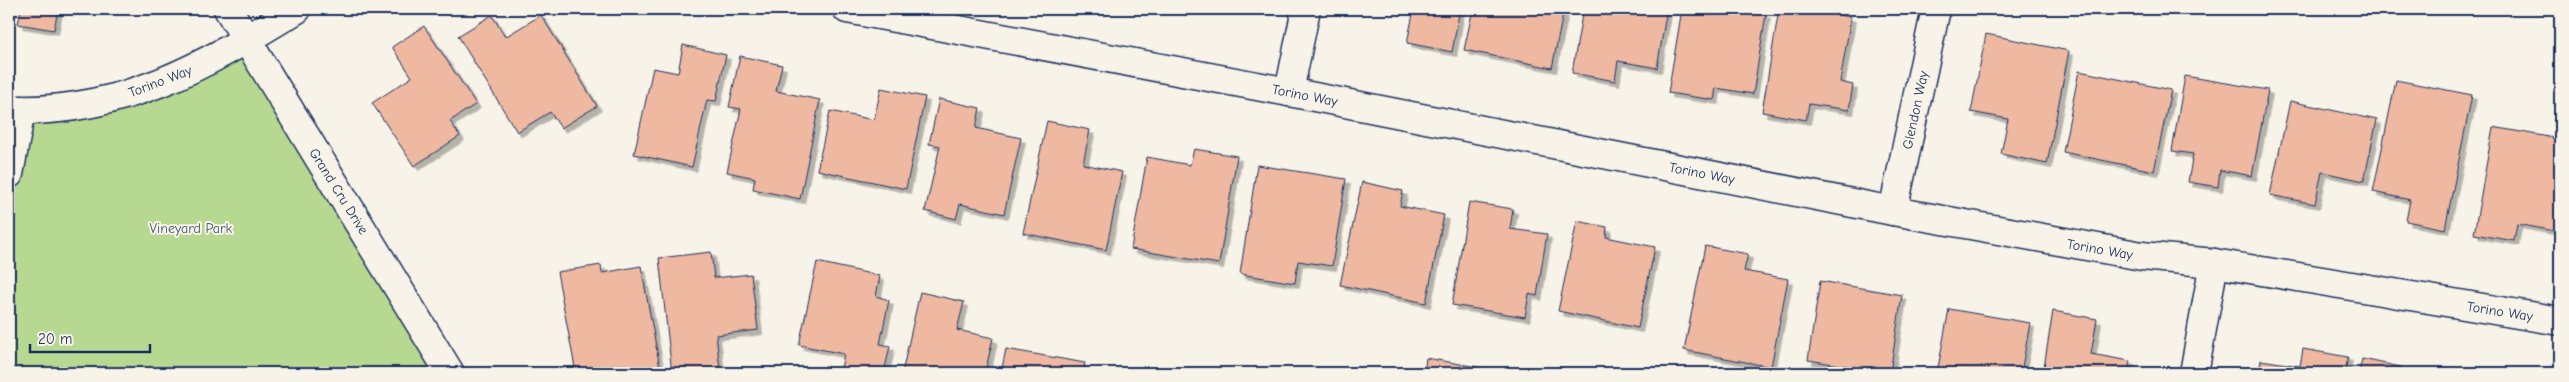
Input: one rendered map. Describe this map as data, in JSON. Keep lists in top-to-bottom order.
{
  "streets": {
    "street": ["Torino Way", "Glendon Way", "Grand Cru Drive"]
  },
  "crossings": [
    ["Torino Way", "Glendon Way"],
    ["Torino Way", "Grand Cru Drive"]
  ],
  "parks": ["Vineyard Park"],
  "scale_bar": "20 m"
}
